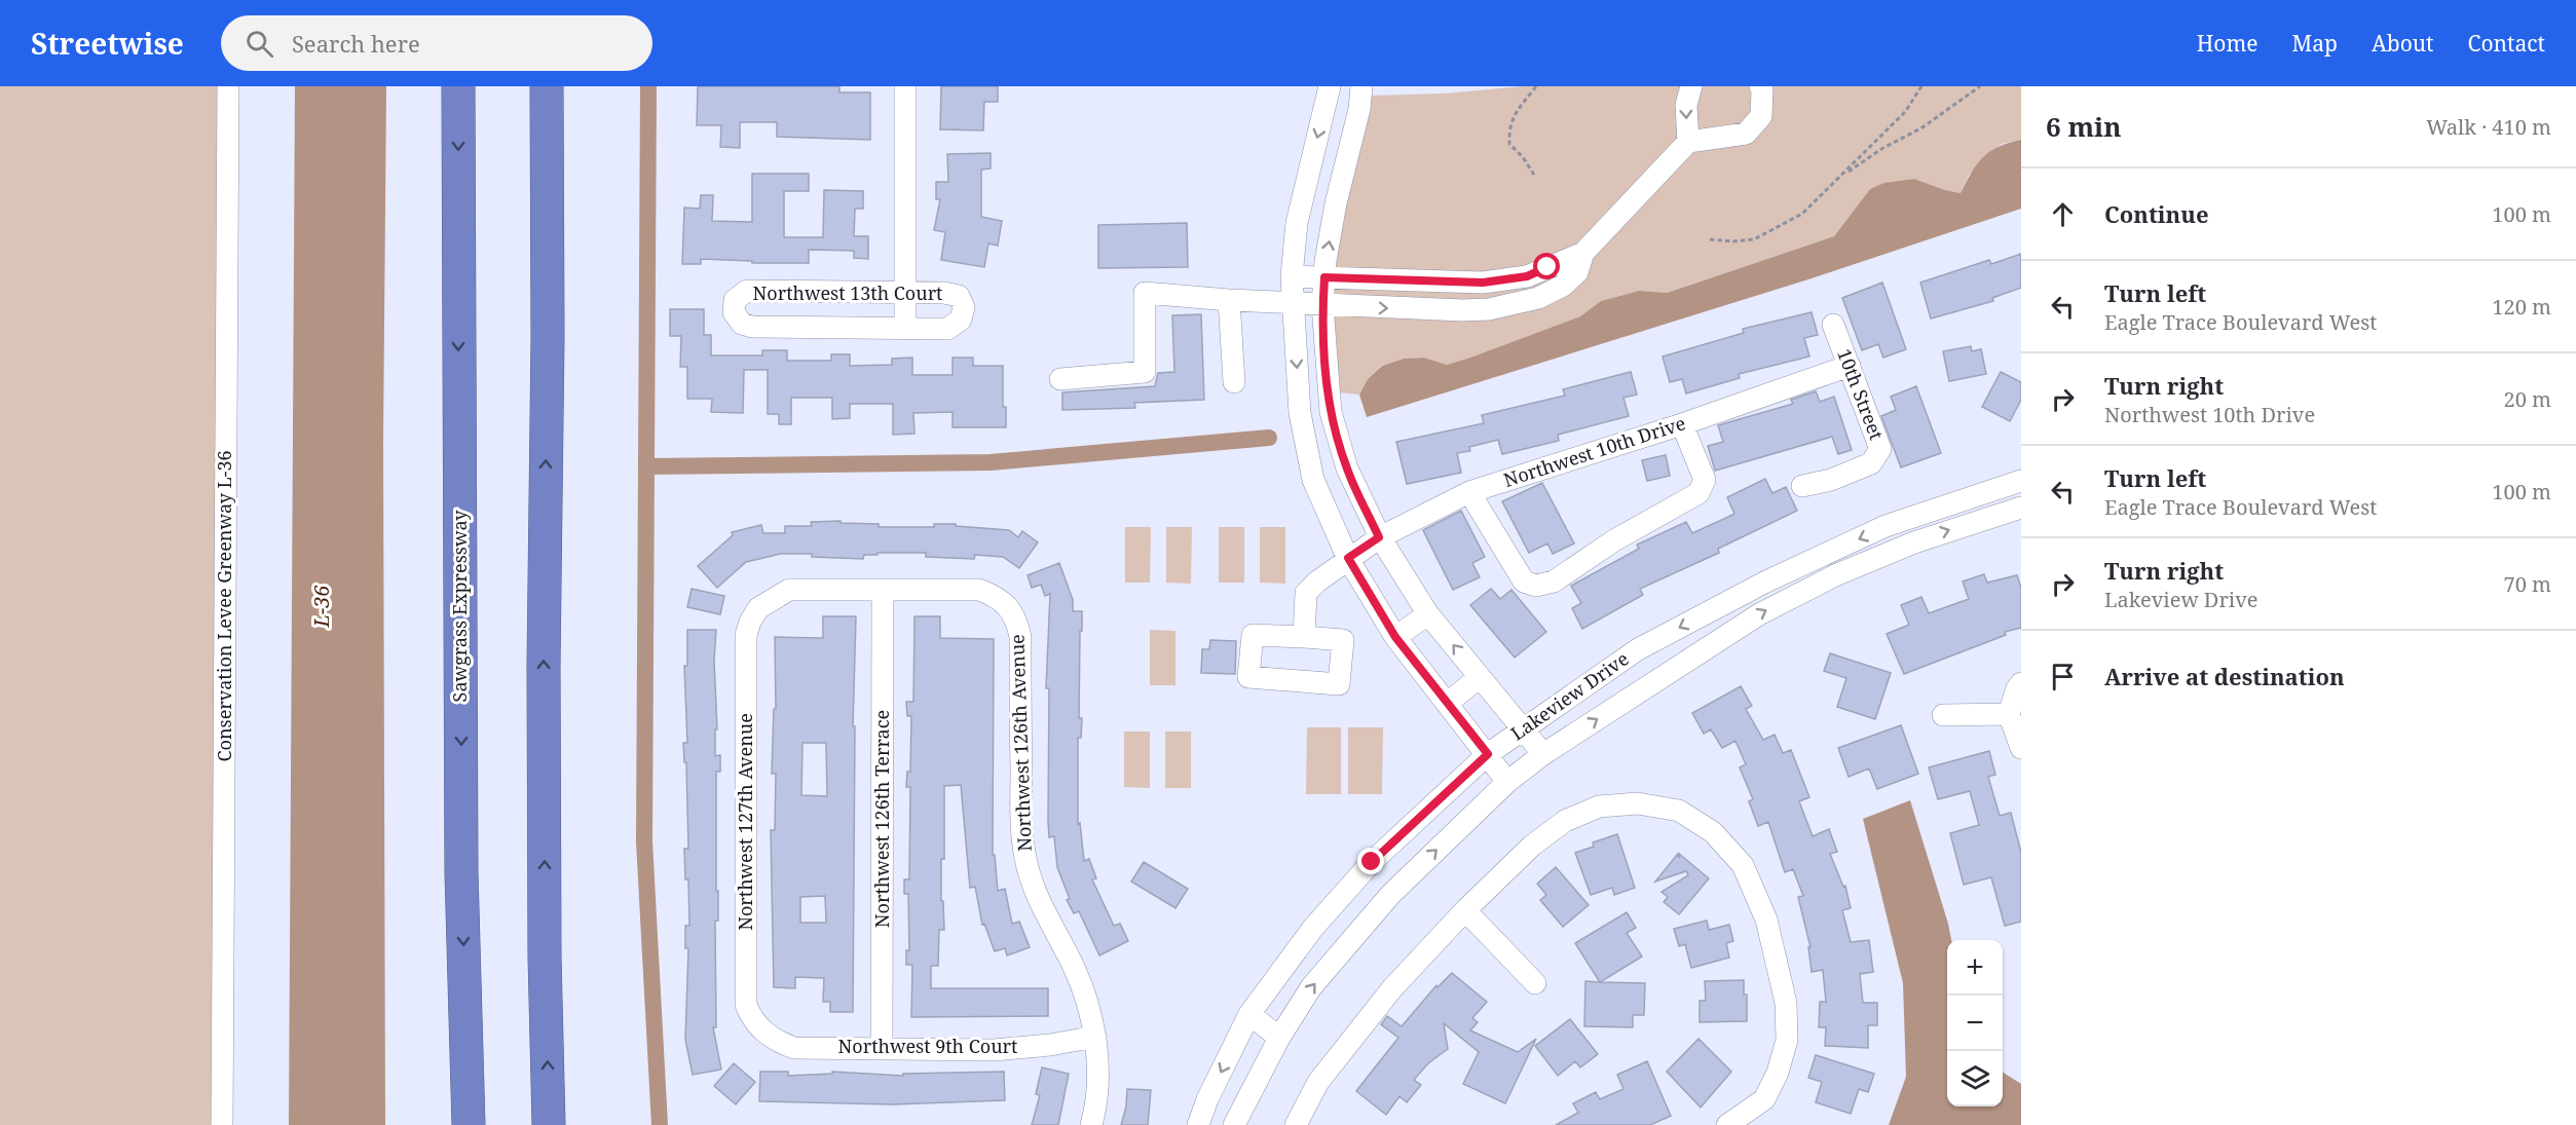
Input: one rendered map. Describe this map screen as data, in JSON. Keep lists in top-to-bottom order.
{
  "streets": {
    "highway": ["Sawgrass Expressway"],
    "street": [
      "Northwest 13th Court",
      "10th Street",
      "Northwest 10th Drive",
      "Conservation Levee Greenway L-36",
      "Lakeview Drive",
      "Northwest 126th Avenue",
      "Northwest 126th Terrace",
      "Northwest 127th Avenue",
      "Northwest 9th Court"
    ]
  },
  "crossings": [
    ["10th Street", "Northwest 10th Drive"],
    ["Northwest 126th Avenue", "Northwest 126th Terrace"],
    ["Northwest 126th Avenue", "Northwest 127th Avenue"],
    ["Northwest 126th Avenue", "Northwest 9th Court"],
    ["Northwest 126th Terrace", "Northwest 127th Avenue"],
    ["Northwest 126th Terrace", "Northwest 9th Court"],
    ["Northwest 127th Avenue", "Northwest 9th Court"]
  ],
  "water": ["L-36"],
  "page": {
    "header": "Streetwise",
    "search": "Search here",
    "nav": [
      "Home",
      "Map",
      "About",
      "Contact"
    ],
    "heading": ["6 min", "Walk · 410 m"],
    "list": [
      ["Continue", "100 m"],
      ["Turn left", "Eagle Trace Boulevard West", "120 m"],
      ["Turn right", "Northwest 10th Drive", "20 m"],
      ["Turn left", "Eagle Trace Boulevard West", "100 m"],
      ["Turn right", "Lakeview Drive", "70 m"],
      "Arrive at destination"
    ],
    "map_buttons": ["+", "−"]
  }
}
